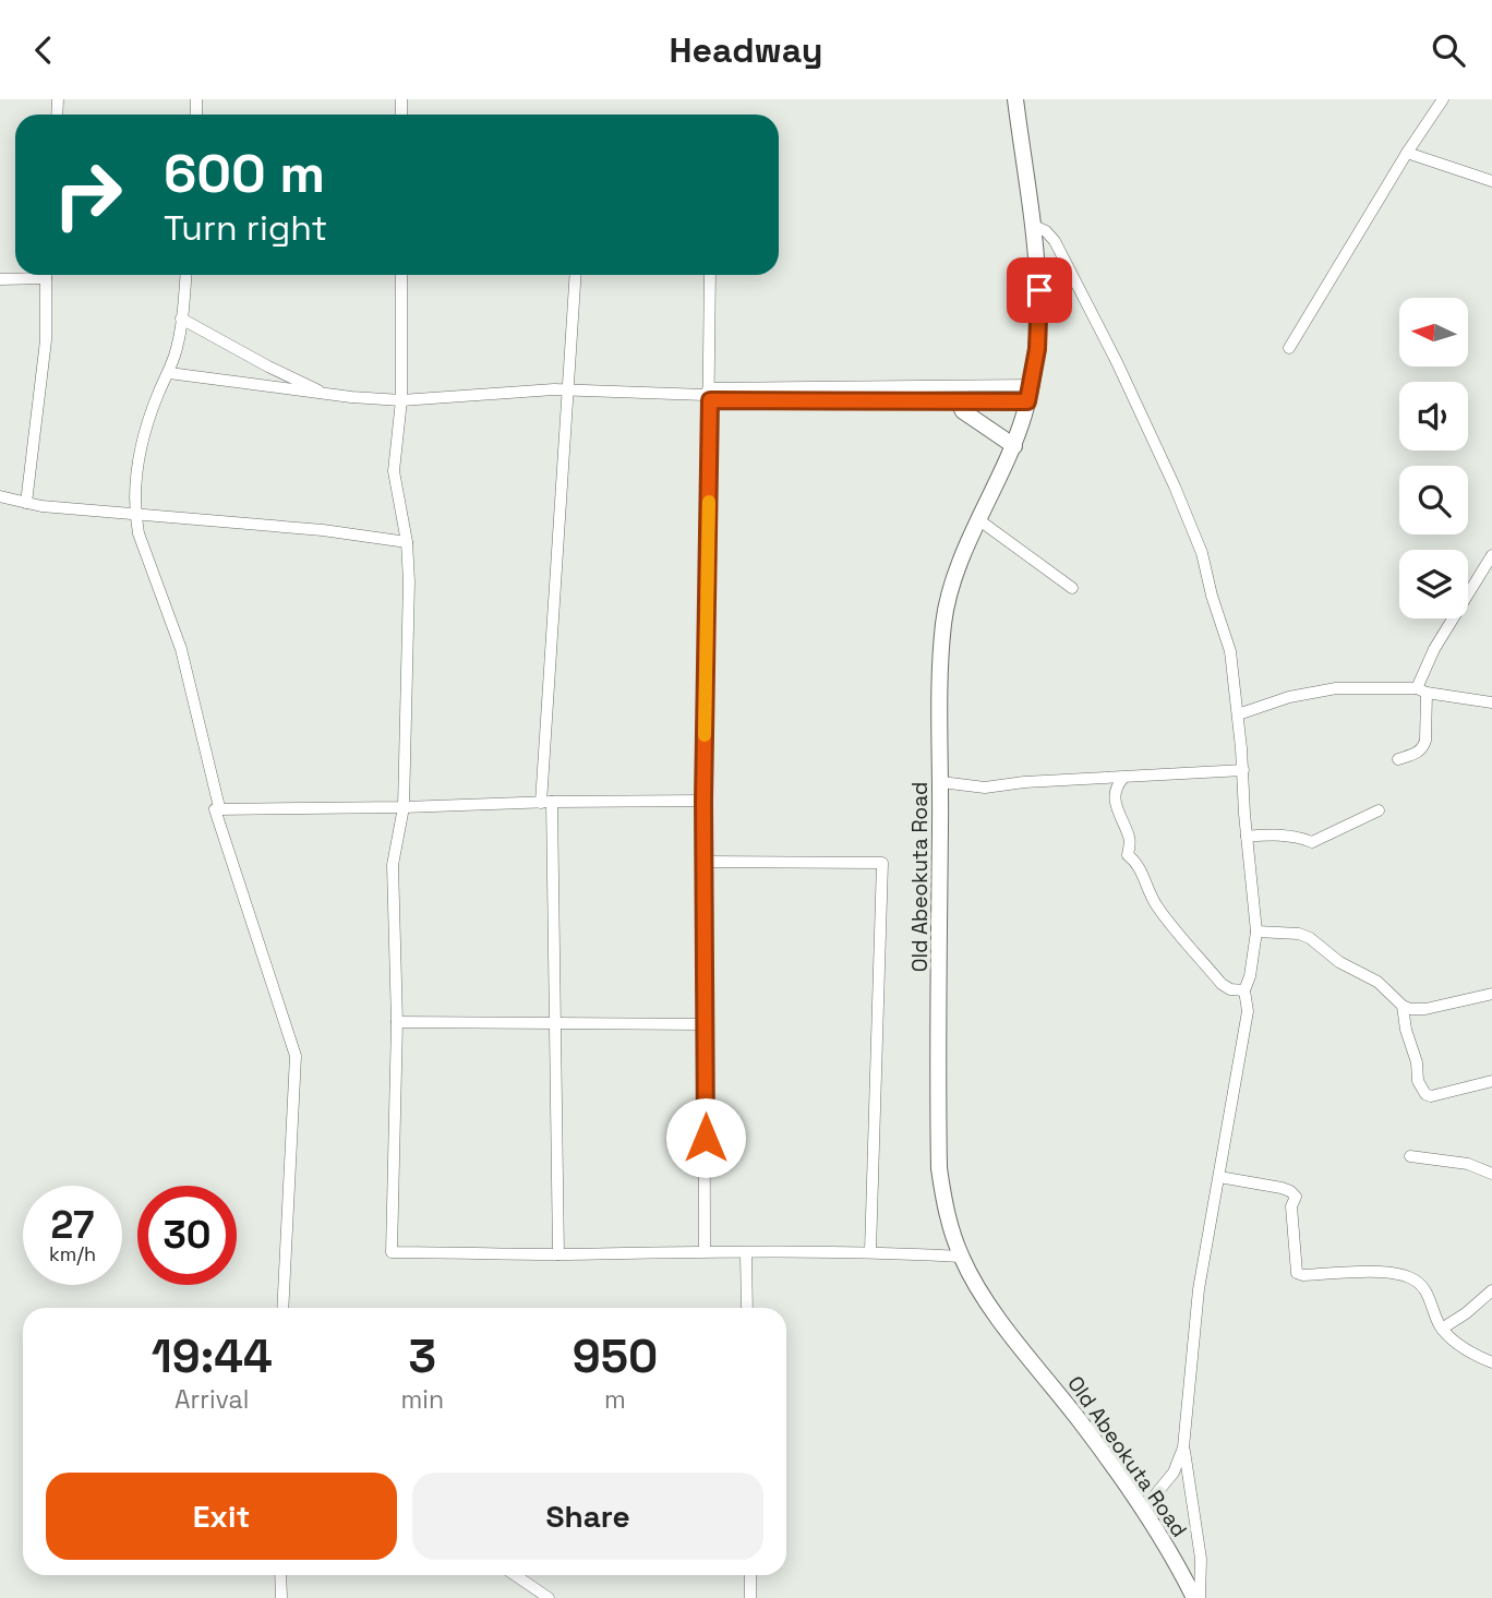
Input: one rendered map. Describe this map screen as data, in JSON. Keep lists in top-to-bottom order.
{
  "streets": {
    "highway": ["Old Abeokuta Road"]
  },
  "north": "left",
  "page": {
    "header": "Headway",
    "turn": ["600 m", "Turn right"],
    "speed": "27 km/h",
    "limit": "30",
    "eta": [
      "19:44",
      "Arrival",
      "3",
      "min",
      "950",
      "m"
    ],
    "buttons": ["Exit", "Share"]
  }
}
